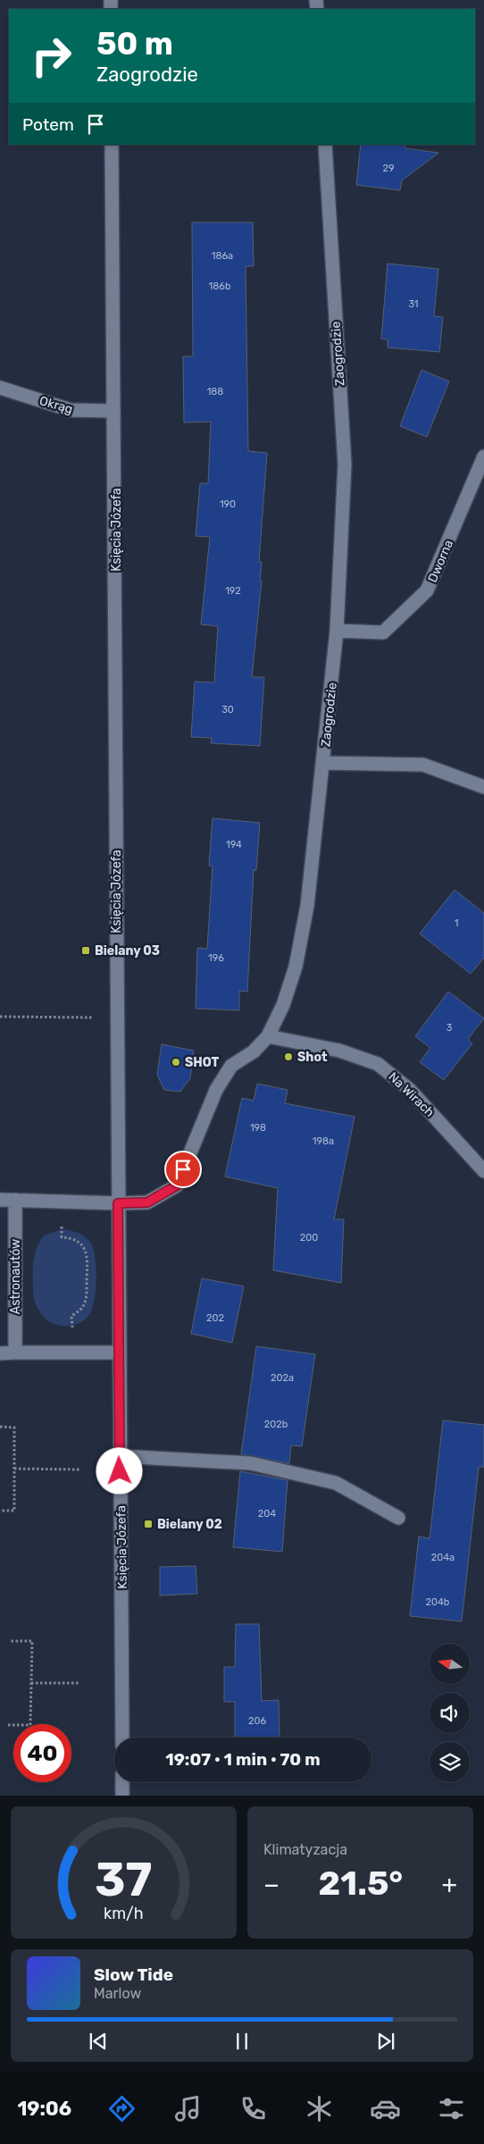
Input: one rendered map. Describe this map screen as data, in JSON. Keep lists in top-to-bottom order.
{
  "streets": {
    "street": [
      "Zaogrodzie",
      "Okrąg",
      "Księcia Józefa",
      "Dworna",
      "Na Wirach",
      "Astronautów"
    ]
  },
  "crossings": [
    ["Zaogrodzie", "Księcia Józefa"],
    ["Zaogrodzie", "Dworna"],
    ["Zaogrodzie", "Na Wirach"],
    ["Okrąg", "Księcia Józefa"]
  ],
  "places": {
    "transit": ["Bielany 03", "Bielany 02"],
    "other": ["Shot", "SHOT"]
  },
  "house_numbers": [
    "29",
    "186a",
    "186b",
    "31",
    "188",
    "190",
    "192",
    "30",
    "194",
    "1",
    "196",
    "3",
    "198",
    "198a",
    "200",
    "202",
    "202a",
    "202b",
    "204",
    "204a",
    "204b",
    "206"
  ],
  "north": "left",
  "page": {
    "turn": ["50 m", "Zaogrodzie"],
    "then": "Potem",
    "limit": "40",
    "trip": "19:07 · 1 min · 70 m",
    "tile": "Klimatyzacja",
    "heat": ["−", "21.5°", "+"],
    "song": ["Slow Tide", "Marlow"],
    "tabs": "19:06",
    "gauge": ["37", "km/h"]
  }
}
